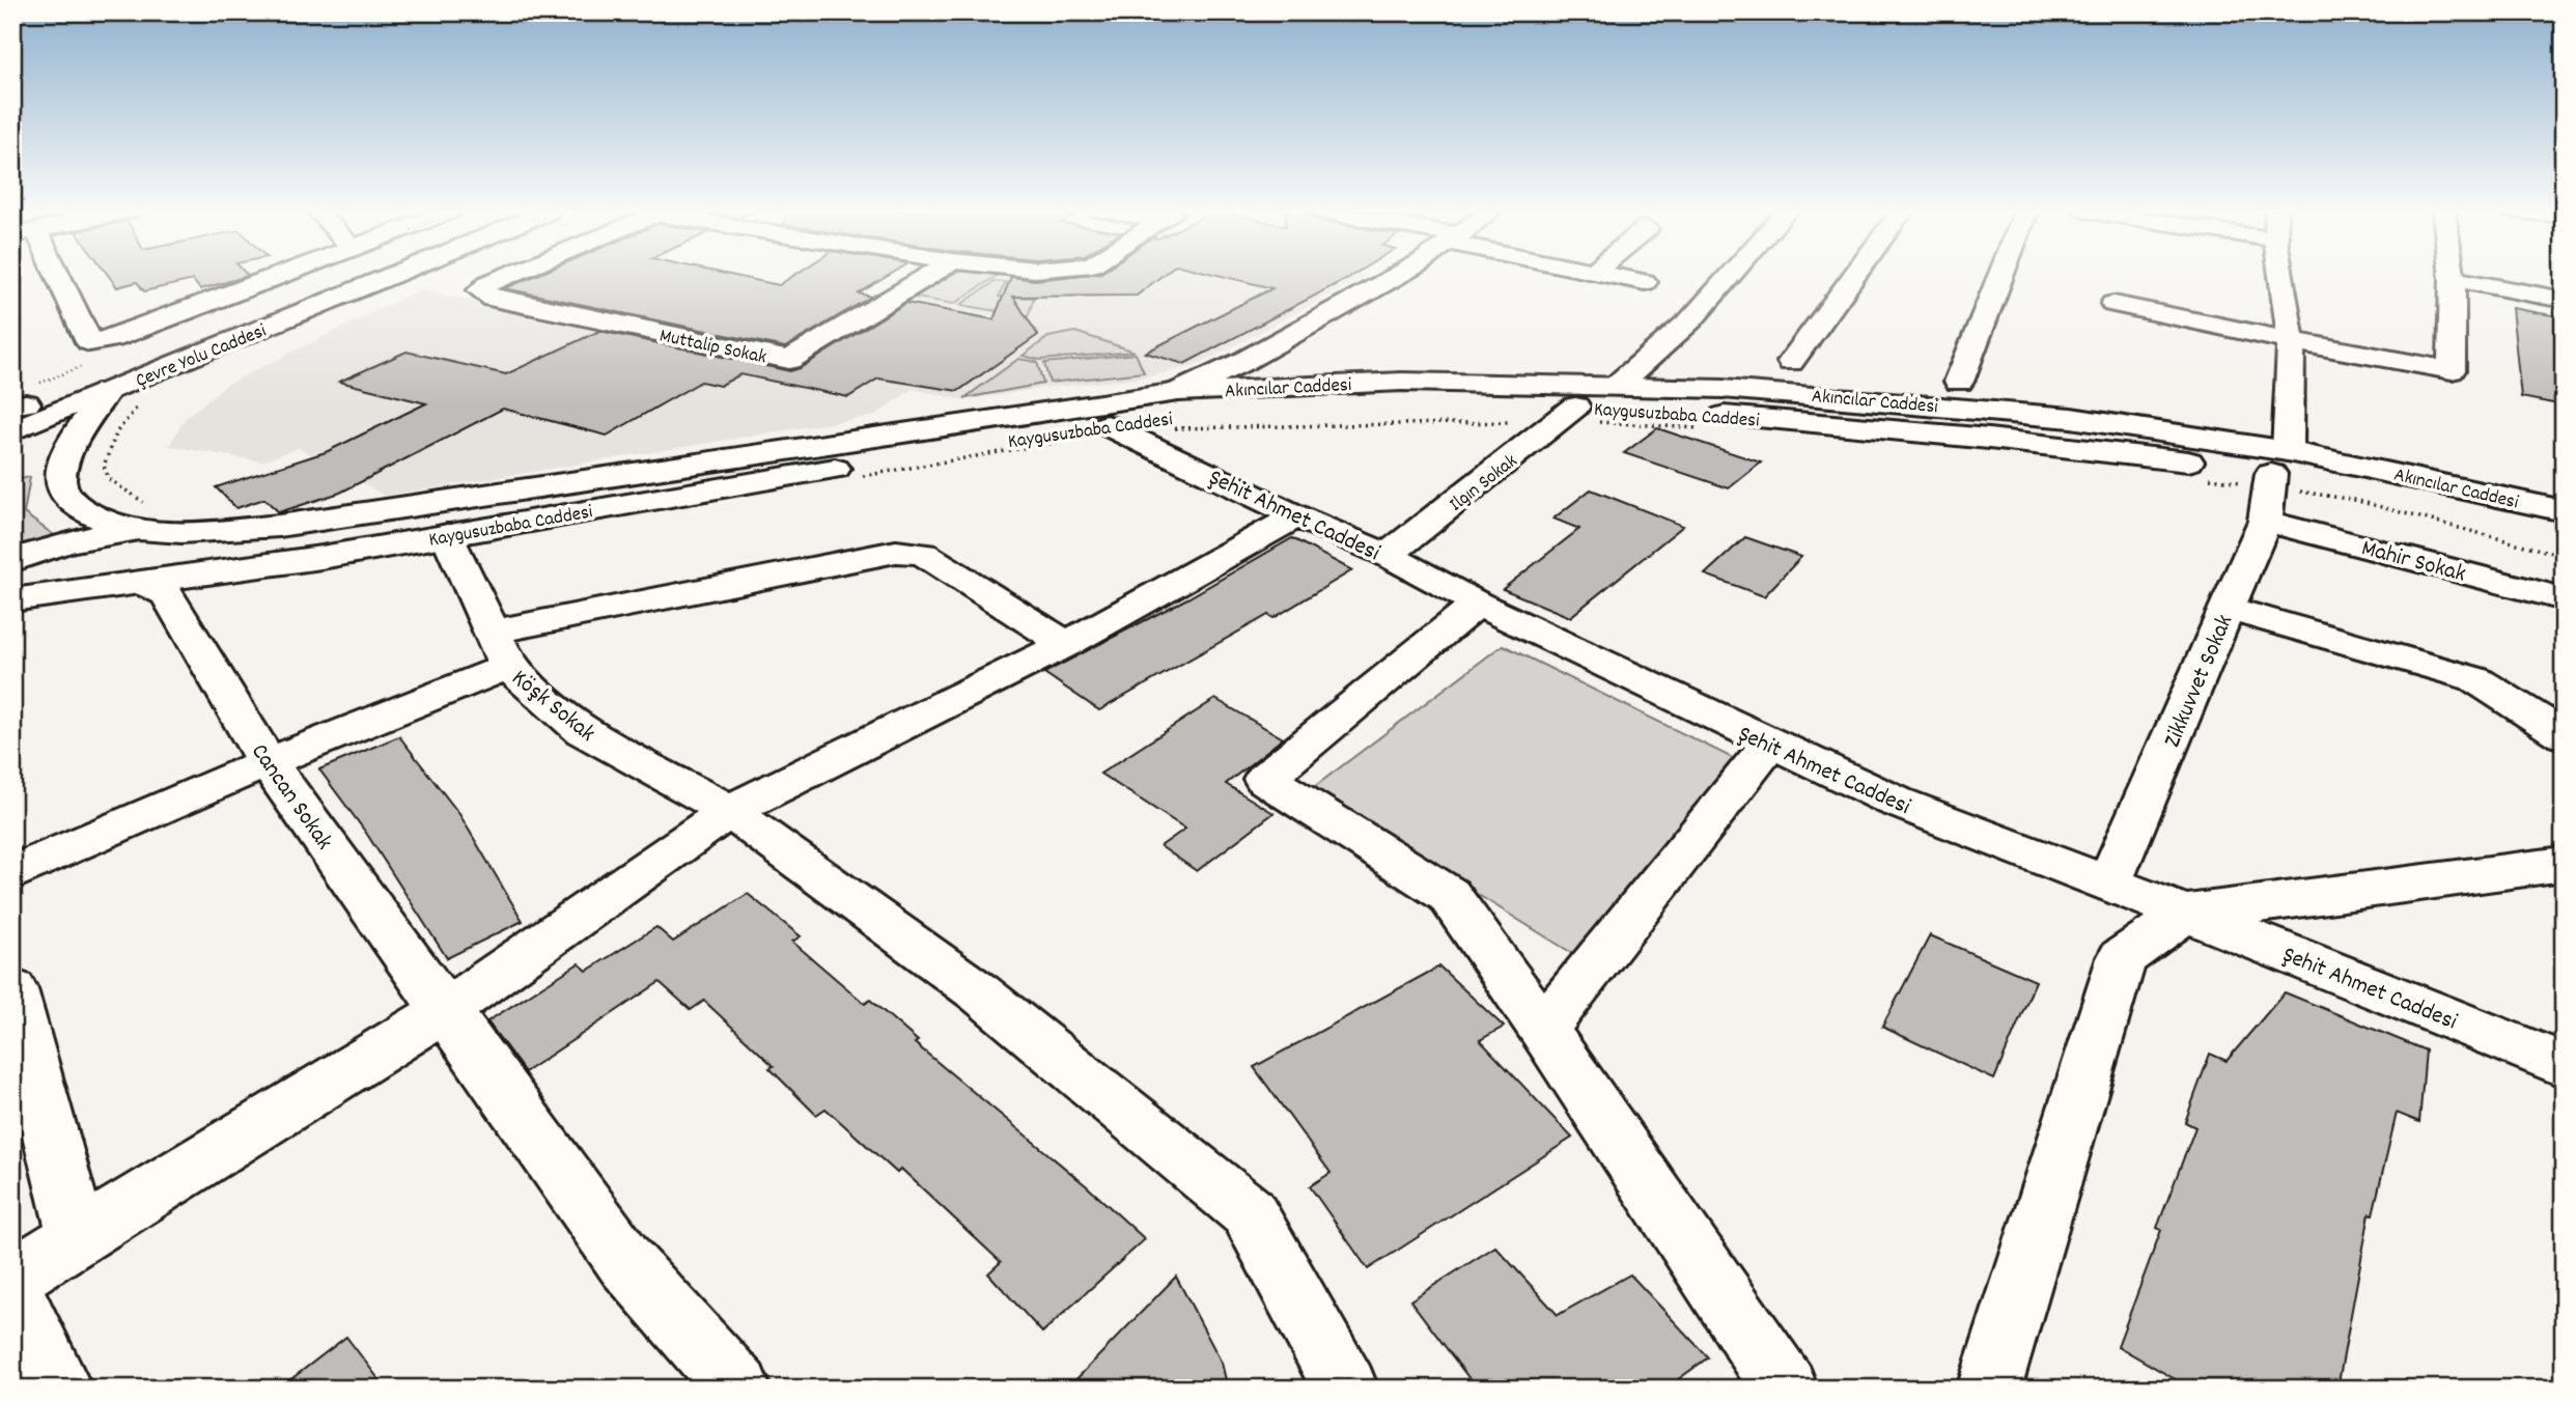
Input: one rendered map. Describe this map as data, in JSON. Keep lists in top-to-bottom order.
{
  "streets": {
    "main road": [
      "Muttalip Sokak",
      "Çevre Yolu Caddesi",
      "Akıncılar Caddesi",
      "Kaygusuzbaba Caddesi",
      "Ilgın Sokak",
      "Şehit Ahmet Caddesi",
      "Mahir Sokak",
      "Zikkuvvet Sokak",
      "Köşk Sokak",
      "Cancan Sokak"
    ]
  },
  "crossings": [
    ["Çevre Yolu Caddesi", "Kaygusuzbaba Caddesi"],
    ["Akıncılar Caddesi", "Kaygusuzbaba Caddesi"],
    ["Akıncılar Caddesi", "Zikkuvvet Sokak"],
    ["Kaygusuzbaba Caddesi", "Ilgın Sokak"],
    ["Kaygusuzbaba Caddesi", "Şehit Ahmet Caddesi"],
    ["Kaygusuzbaba Caddesi", "Köşk Sokak"],
    ["Kaygusuzbaba Caddesi", "Cancan Sokak"],
    ["Ilgın Sokak", "Şehit Ahmet Caddesi"],
    ["Şehit Ahmet Caddesi", "Zikkuvvet Sokak"],
    ["Mahir Sokak", "Zikkuvvet Sokak"]
  ]
}
